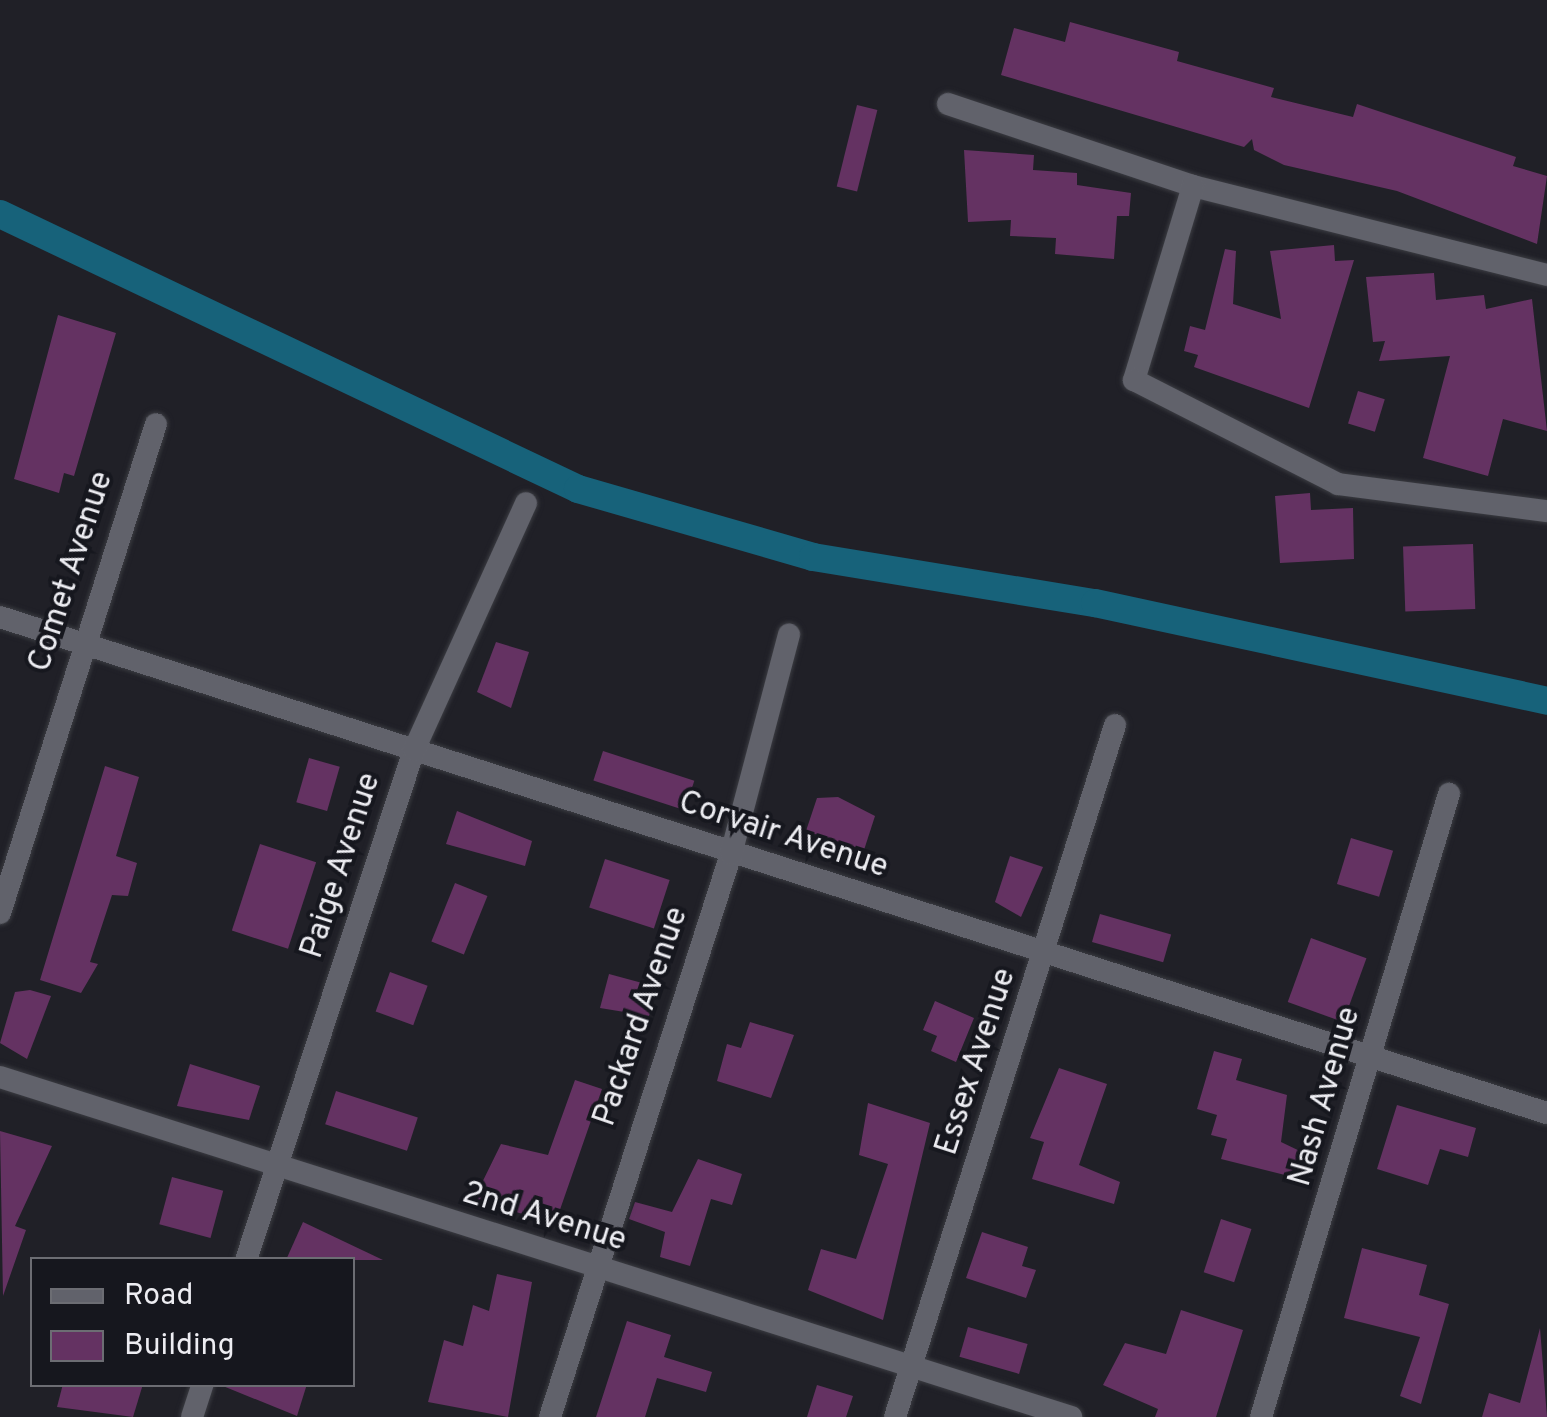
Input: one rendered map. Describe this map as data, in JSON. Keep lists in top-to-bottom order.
{
  "streets": {
    "street": [
      "Comet Avenue",
      "Corvair Avenue",
      "Paige Avenue",
      "Packard Avenue",
      "Essex Avenue",
      "Nash Avenue",
      "2nd Avenue"
    ]
  },
  "crossings": [
    ["Comet Avenue", "Corvair Avenue"],
    ["Corvair Avenue", "Paige Avenue"],
    ["Corvair Avenue", "Packard Avenue"],
    ["Corvair Avenue", "Essex Avenue"],
    ["Corvair Avenue", "Nash Avenue"],
    ["Paige Avenue", "2nd Avenue"],
    ["Packard Avenue", "2nd Avenue"],
    ["Essex Avenue", "2nd Avenue"]
  ],
  "legend": ["Road", "Building"]
}
